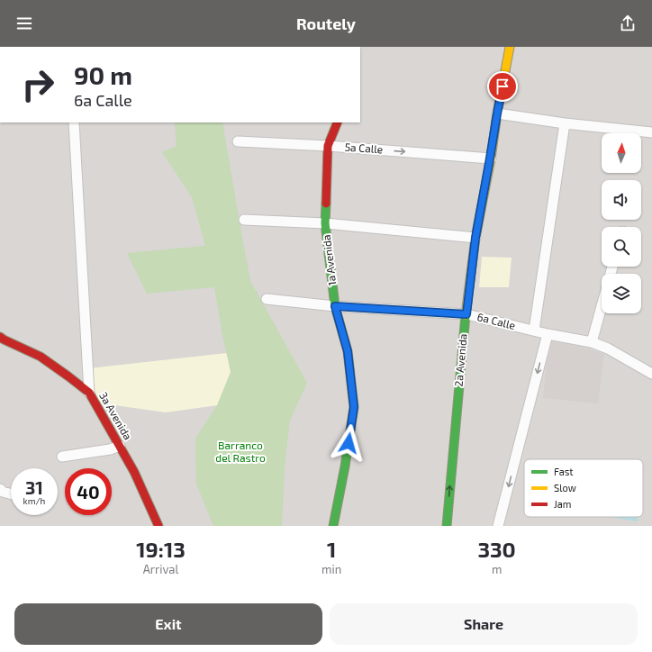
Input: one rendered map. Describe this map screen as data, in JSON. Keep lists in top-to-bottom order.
{
  "streets": {
    "street": [
      "5a Calle",
      "1a Avenida",
      "6a Calle",
      "2a Avenida",
      "3a Avenida"
    ]
  },
  "crossings": [
    ["5a Calle", "1a Avenida"],
    ["5a Calle", "2a Avenida"],
    ["1a Avenida", "6a Calle"],
    ["6a Calle", "2a Avenida"]
  ],
  "parks": ["Barranco del Rastro"],
  "legend": ["Fast", "Slow", "Jam"],
  "north": "top",
  "page": {
    "header": "Routely",
    "turn": ["90 m", "6a Calle"],
    "speed": "31 km/h",
    "limit": "40",
    "eta": [
      "19:13",
      "Arrival",
      "1",
      "min",
      "330",
      "m"
    ],
    "buttons": ["Exit", "Share"]
  }
}
